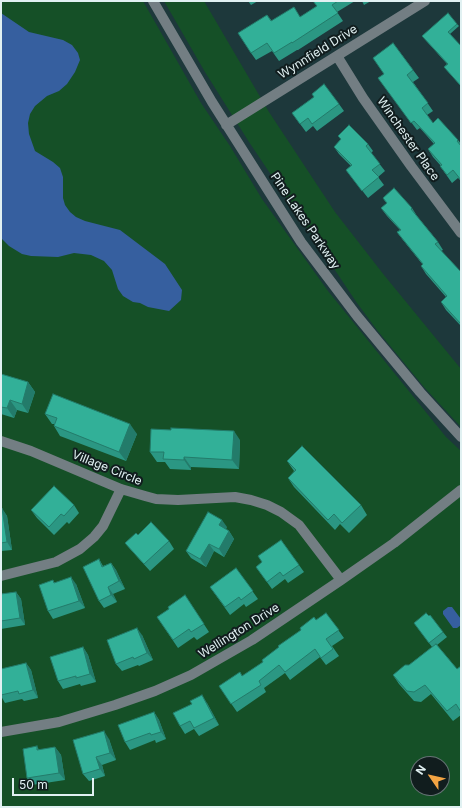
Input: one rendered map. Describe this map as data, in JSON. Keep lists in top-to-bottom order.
{
  "streets": {
    "street": [
      "Wynnfield Drive",
      "Winchester Place",
      "Pine Lakes Parkway",
      "Village Circle",
      "Wellington Drive"
    ]
  },
  "crossings": [
    ["Wynnfield Drive", "Winchester Place"],
    ["Wynnfield Drive", "Pine Lakes Parkway"],
    ["Village Circle", "Wellington Drive"]
  ],
  "scale_bar": "50 m",
  "north": "top left"
}
